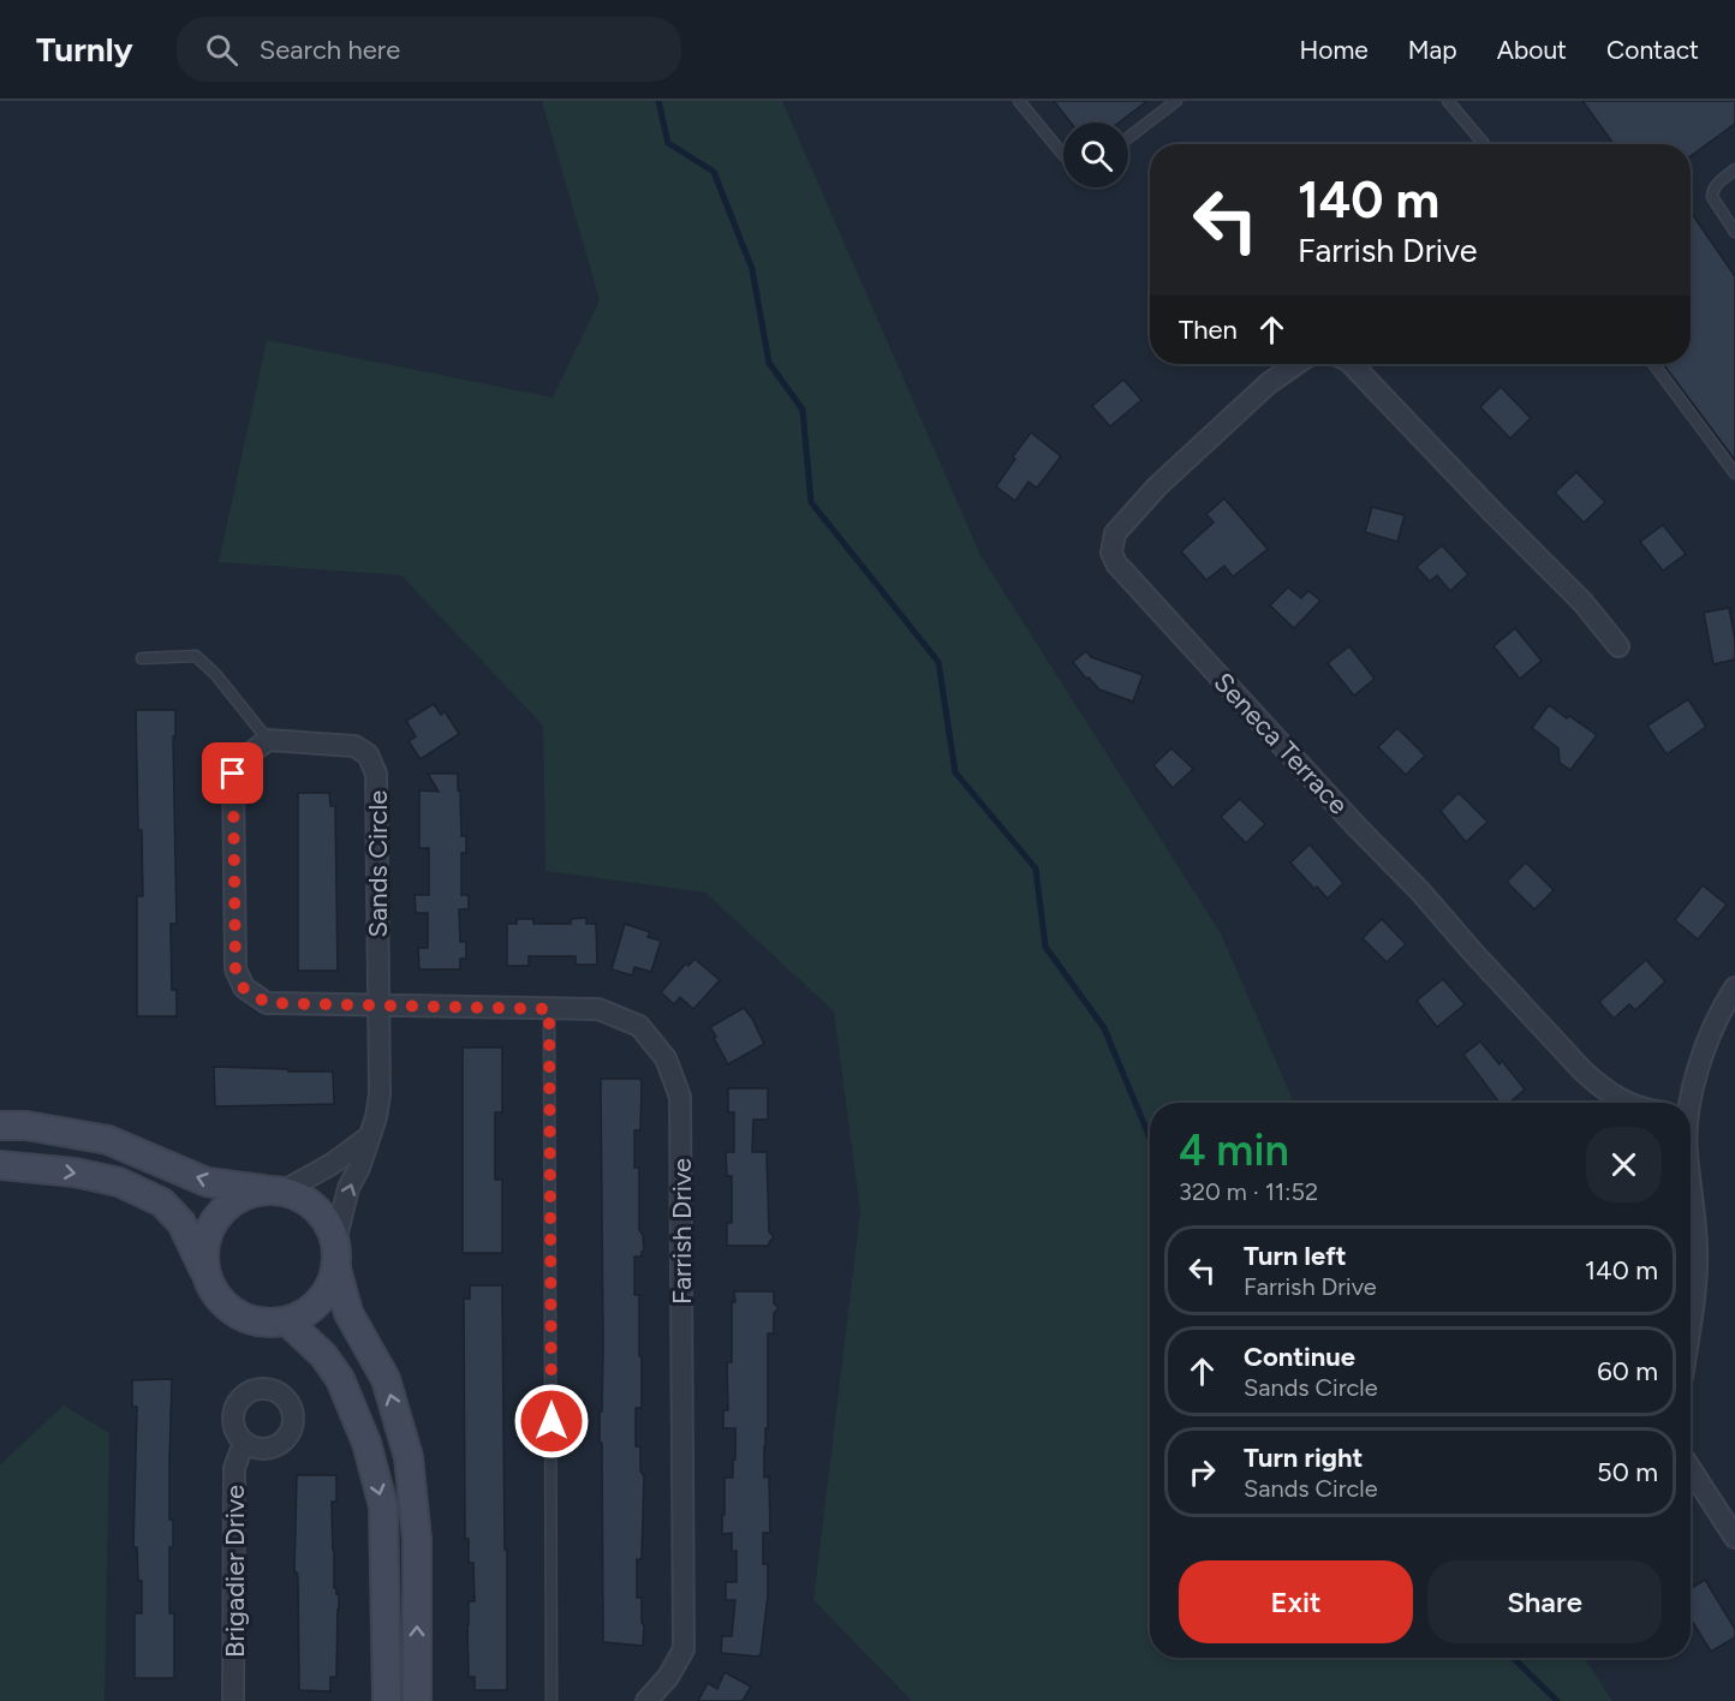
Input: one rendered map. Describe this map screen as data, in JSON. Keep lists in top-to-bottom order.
{
  "streets": {
    "street": [
      "Seneca Terrace",
      "Sands Circle",
      "Farrish Drive",
      "Brigadier Drive"
    ]
  },
  "crossings": [
    ["Sands Circle", "Farrish Drive"]
  ],
  "page": {
    "header": "Turnly",
    "search": "Search here",
    "nav": [
      "Home",
      "Map",
      "About",
      "Contact"
    ],
    "turn": ["140 m", "Farrish Drive"],
    "then": "Then",
    "heading": ["4 min", "320 m · 11:52"],
    "list": [
      {
        "name": "Turn left",
        "note": "Farrish Drive",
        "value": "140 m"
      },
      {
        "name": "Continue",
        "note": "Sands Circle",
        "value": "60 m"
      },
      {
        "name": "Turn right",
        "note": "Sands Circle",
        "value": "50 m"
      }
    ],
    "buttons": ["Exit", "Share"]
  }
}
